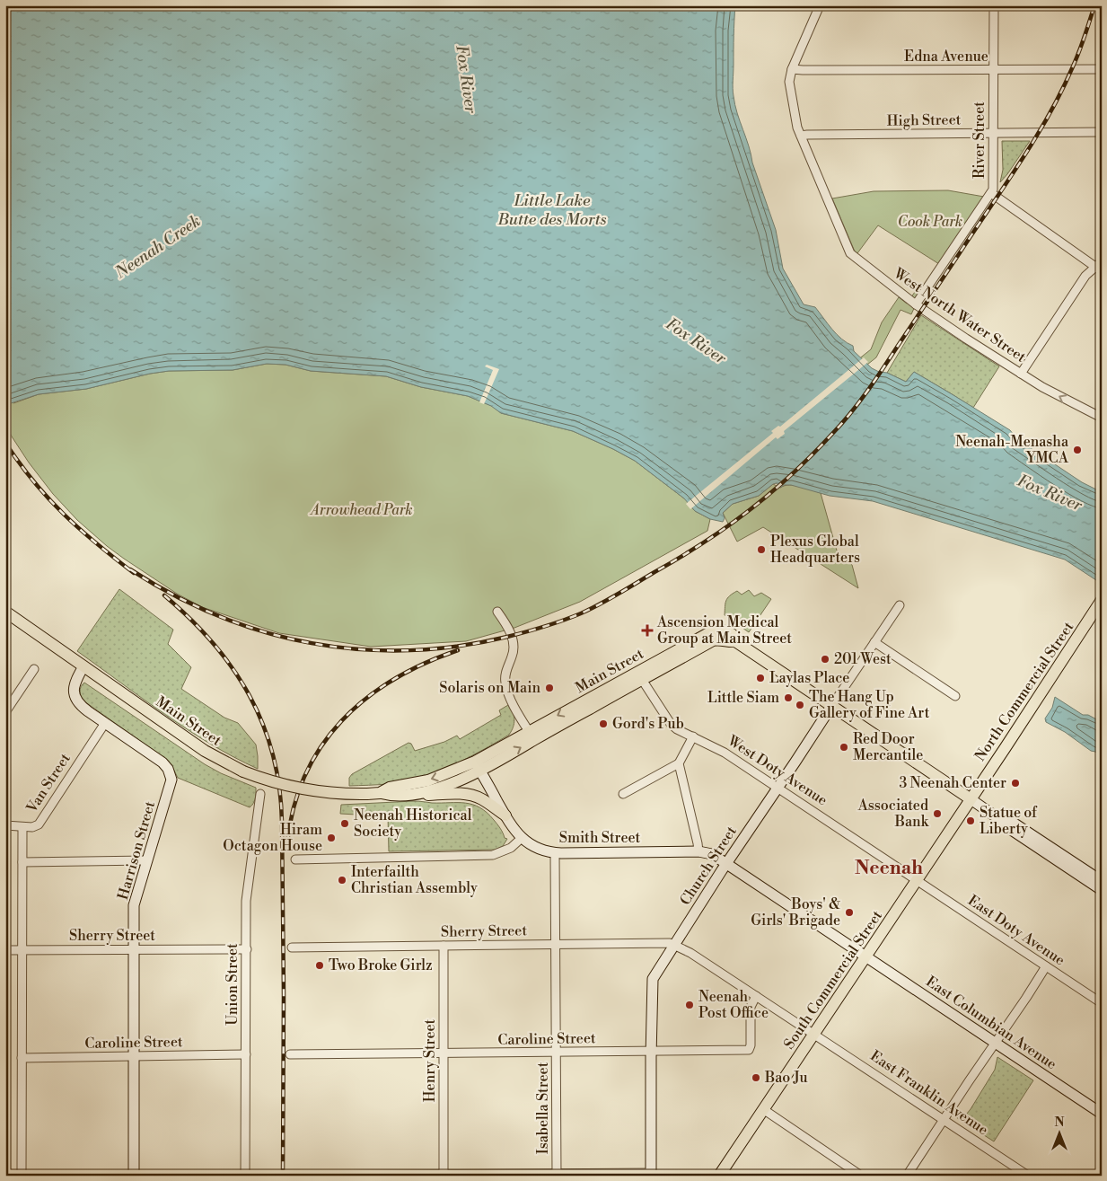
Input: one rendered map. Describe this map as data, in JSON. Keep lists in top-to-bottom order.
{
  "streets": {
    "main road": ["Main Street", "North Commercial Street", "South Commercial Street"],
    "street": [
      "Edna Avenue",
      "High Street",
      "River Street",
      "West North Water Street",
      "West Doty Avenue",
      "Van Street",
      "Smith Street",
      "Harrison Street",
      "Church Street",
      "East Doty Avenue",
      "Sherry Street",
      "Union Street",
      "East Columbian Avenue",
      "Caroline Street",
      "Henry Street",
      "East Franklin Avenue",
      "Isabella Street"
    ]
  },
  "crossings": [
    ["Edna Avenue", "River Street"],
    ["Edna Avenue", "West North Water Street"],
    ["High Street", "River Street"],
    ["High Street", "West North Water Street"],
    ["River Street", "West North Water Street"],
    ["Main Street", "West Doty Avenue"],
    ["Main Street", "Harrison Street"],
    ["Main Street", "Church Street"],
    ["North Commercial Street", "South Commercial Street"],
    ["West Doty Avenue", "Church Street"],
    ["West Doty Avenue", "East Doty Avenue"],
    ["West Doty Avenue", "South Commercial Street"],
    ["Van Street", "Harrison Street"],
    ["Van Street", "Sherry Street"],
    ["Van Street", "Caroline Street"],
    ["Smith Street", "East Columbian Avenue"],
    ["Smith Street", "Isabella Street"],
    ["Harrison Street", "Sherry Street"],
    ["Harrison Street", "Caroline Street"],
    ["Church Street", "Sherry Street"],
    ["Church Street", "East Columbian Avenue"],
    ["Church Street", "Caroline Street"],
    ["Church Street", "East Franklin Avenue"],
    ["East Doty Avenue", "South Commercial Street"],
    ["Sherry Street", "Union Street"],
    ["Sherry Street", "Henry Street"],
    ["Sherry Street", "East Franklin Avenue"],
    ["Sherry Street", "Isabella Street"],
    ["South Commercial Street", "East Columbian Avenue"],
    ["South Commercial Street", "East Franklin Avenue"],
    ["Union Street", "Caroline Street"],
    ["Caroline Street", "Henry Street"],
    ["Caroline Street", "East Franklin Avenue"],
    ["Caroline Street", "Isabella Street"]
  ],
  "districts": ["Neenah"],
  "water": ["Fox River", "Little Lake Butte des Morts", "Neenah Creek"],
  "parks": ["Cook Park", "Arrowhead Park"],
  "places": {
    "other": [
      "Neenah-Menasha YMCA",
      "Plexus Global Headquarters",
      "201 West",
      "Laylas Place",
      "Solaris on Main",
      "Little Siam",
      "The Hang Up Gallery of Fine Art",
      "Gord's Pub",
      "Red Door Mercantile",
      "3 Neenah Center",
      "Associated Bank",
      "Statue of Liberty",
      "Neenah Historical Society",
      "Hiram Octagon House",
      "Interfailth Christian Assembly",
      "Boys' & Girls' Brigade",
      "Two Broke Girlz",
      "Neenah Post Office",
      "Bao Ju"
    ],
    "health": ["Ascension Medical Group at Main Street"]
  },
  "north": "top"
}
